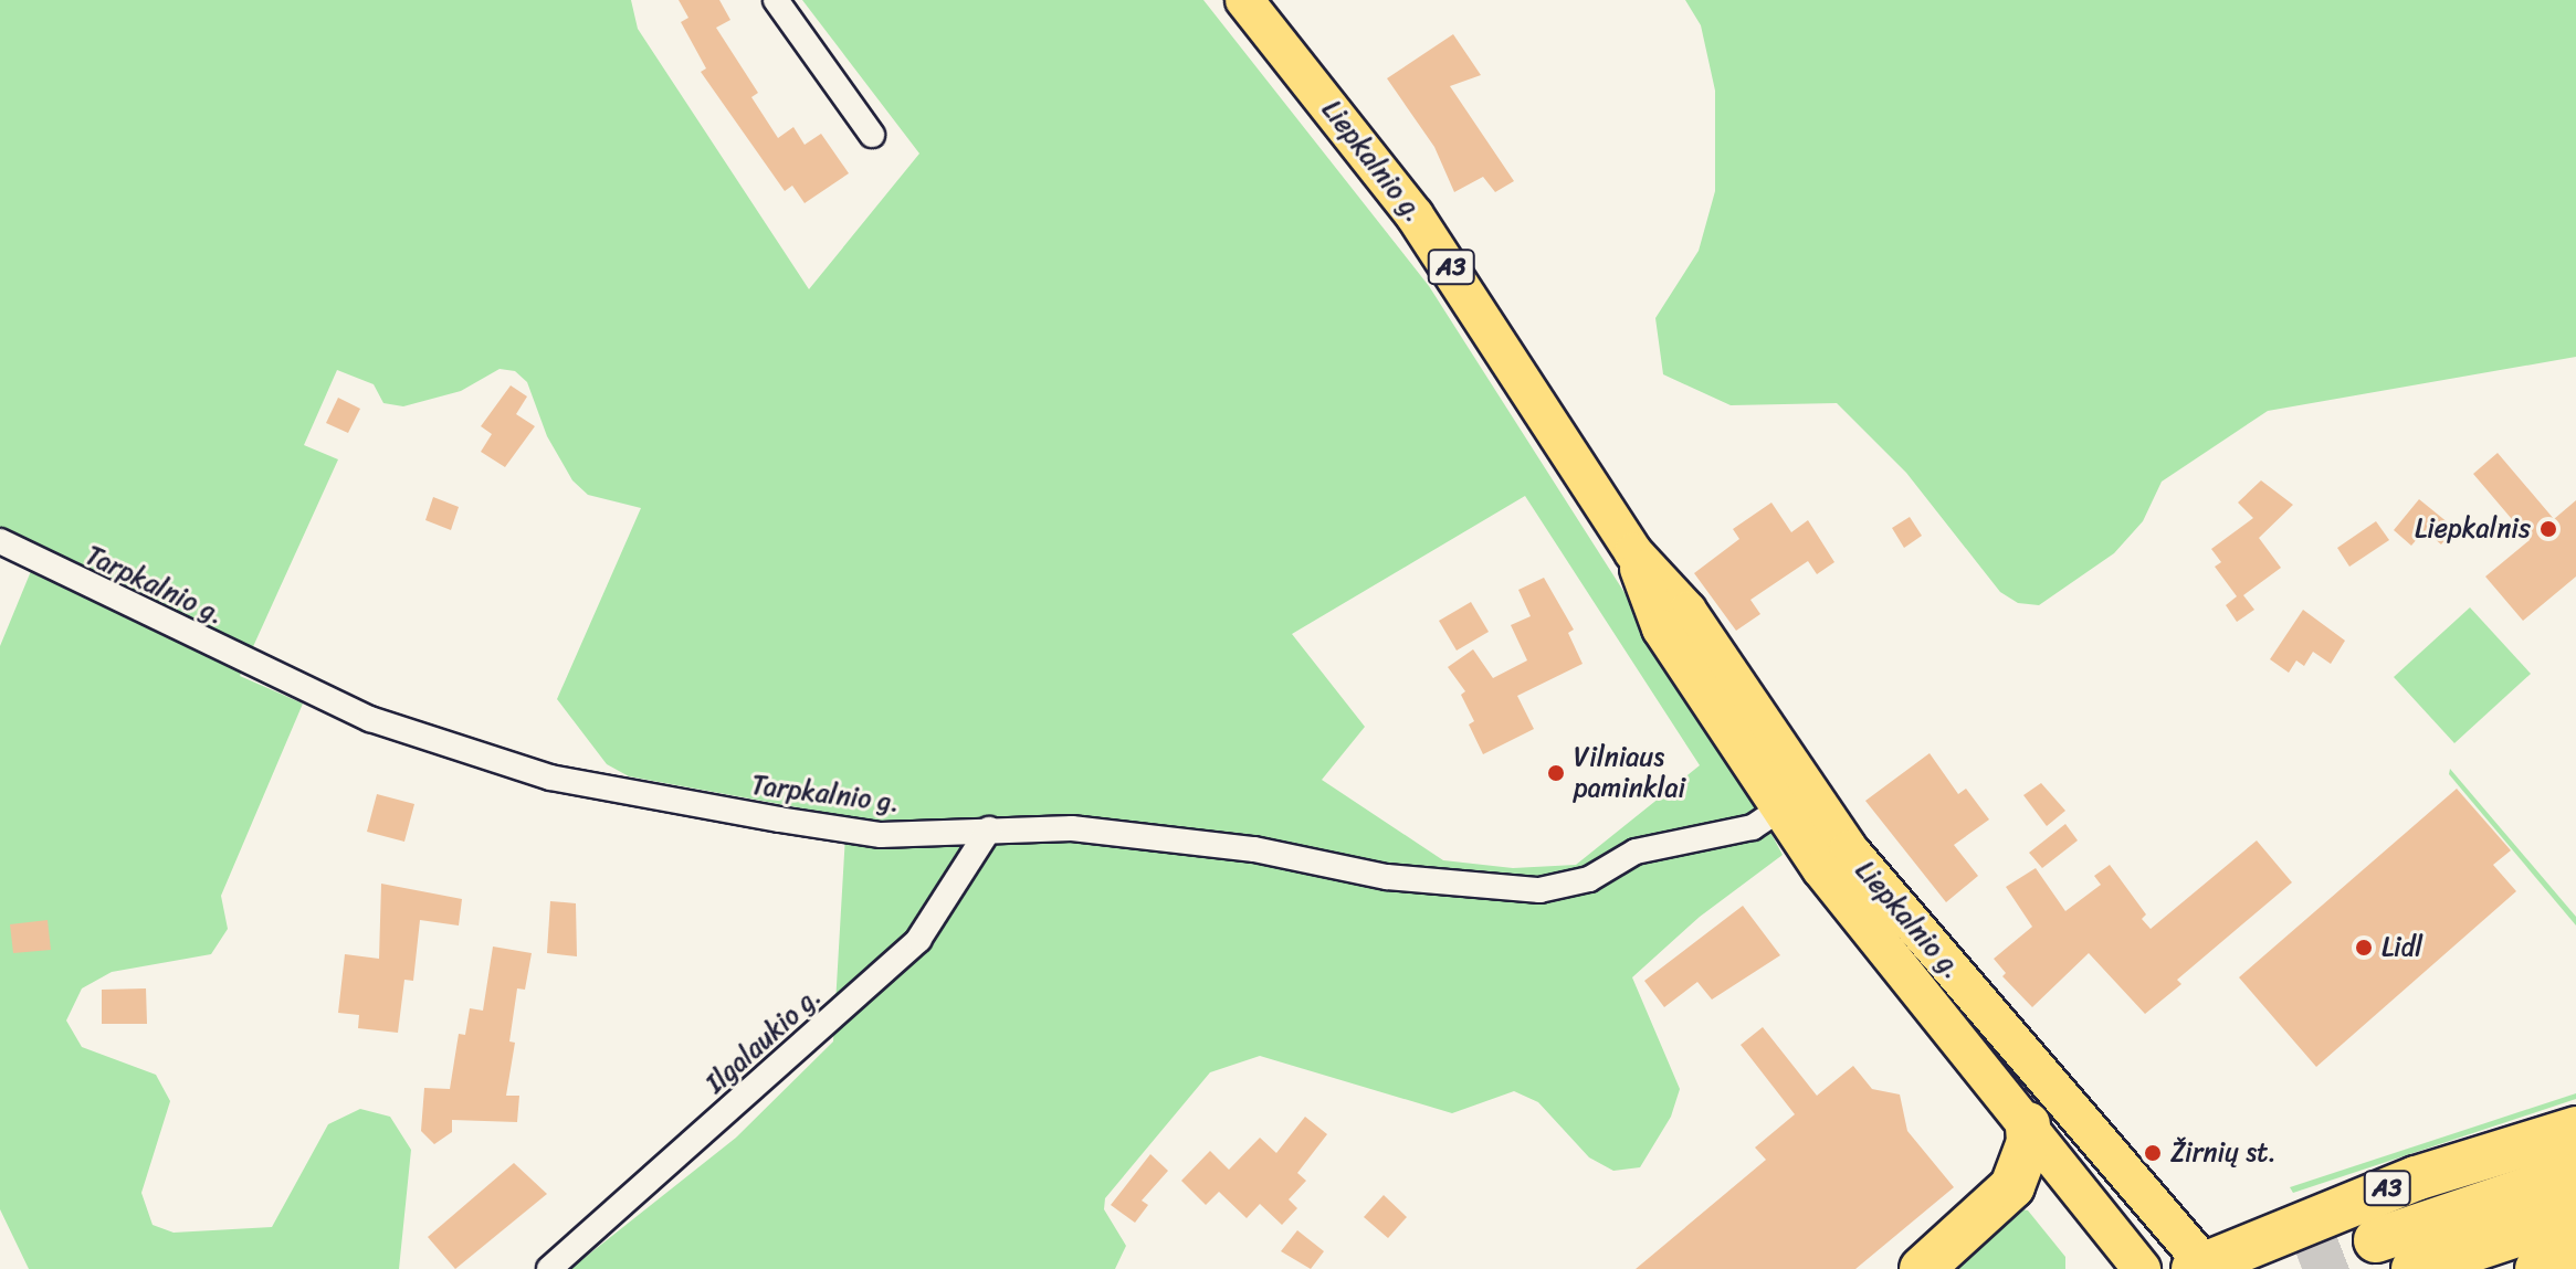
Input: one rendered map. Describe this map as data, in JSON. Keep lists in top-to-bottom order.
{
  "streets": {
    "highway": ["A3"],
    "main road": ["Liepkalnio g."],
    "street": ["Tarpkalnio g.", "Ilgalaukio g."]
  },
  "crossings": [
    ["Liepkalnio g.", "A3"],
    ["Liepkalnio g.", "Tarpkalnio g."],
    ["Tarpkalnio g.", "Ilgalaukio g."]
  ],
  "places": [
    "Liepkalnis",
    "Vilniaus paminklai",
    "Lidl",
    "Žirnių st."
  ]
}
